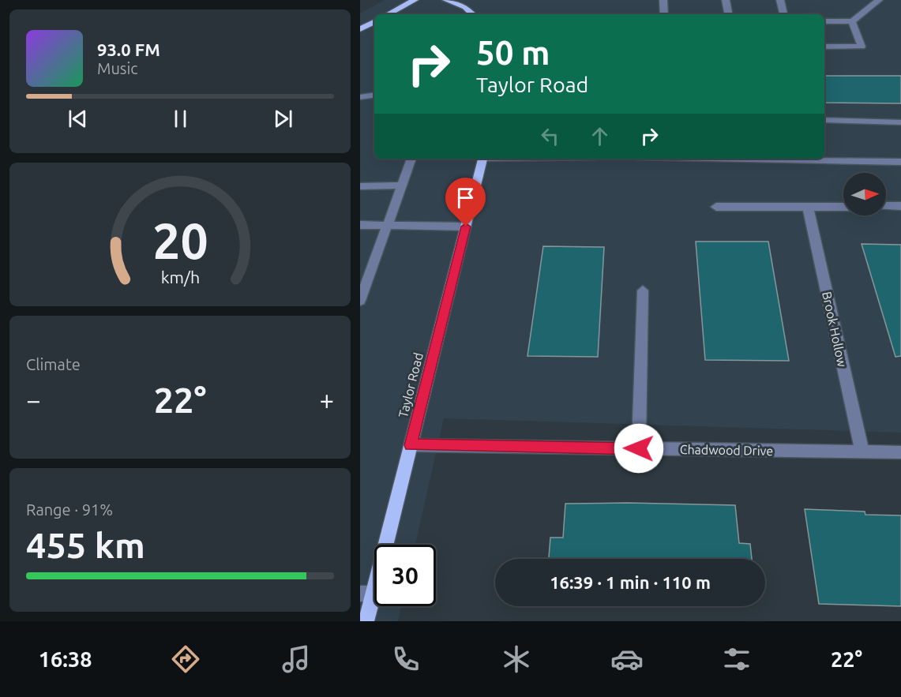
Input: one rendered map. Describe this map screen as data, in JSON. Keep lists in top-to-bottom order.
{
  "streets": {
    "main road": ["Taylor Road"],
    "street": ["Brook Hollow", "Chadwood Drive"]
  },
  "crossings": [
    ["Brook Hollow", "Chadwood Drive"],
    ["Taylor Road", "Chadwood Drive"]
  ],
  "north": "right",
  "page": {
    "turn": ["50 m", "Taylor Road"],
    "song": ["93.0 FM", "Music"],
    "tile": [
      "Climate",
      ["Range · 91%", "455 km"]
    ],
    "heat": ["−", "22°", "+"],
    "limit": "30",
    "trip": "16:39 · 1 min · 110 m",
    "tabs": ["16:38", "22°"],
    "gauge": ["20", "km/h"]
  }
}
